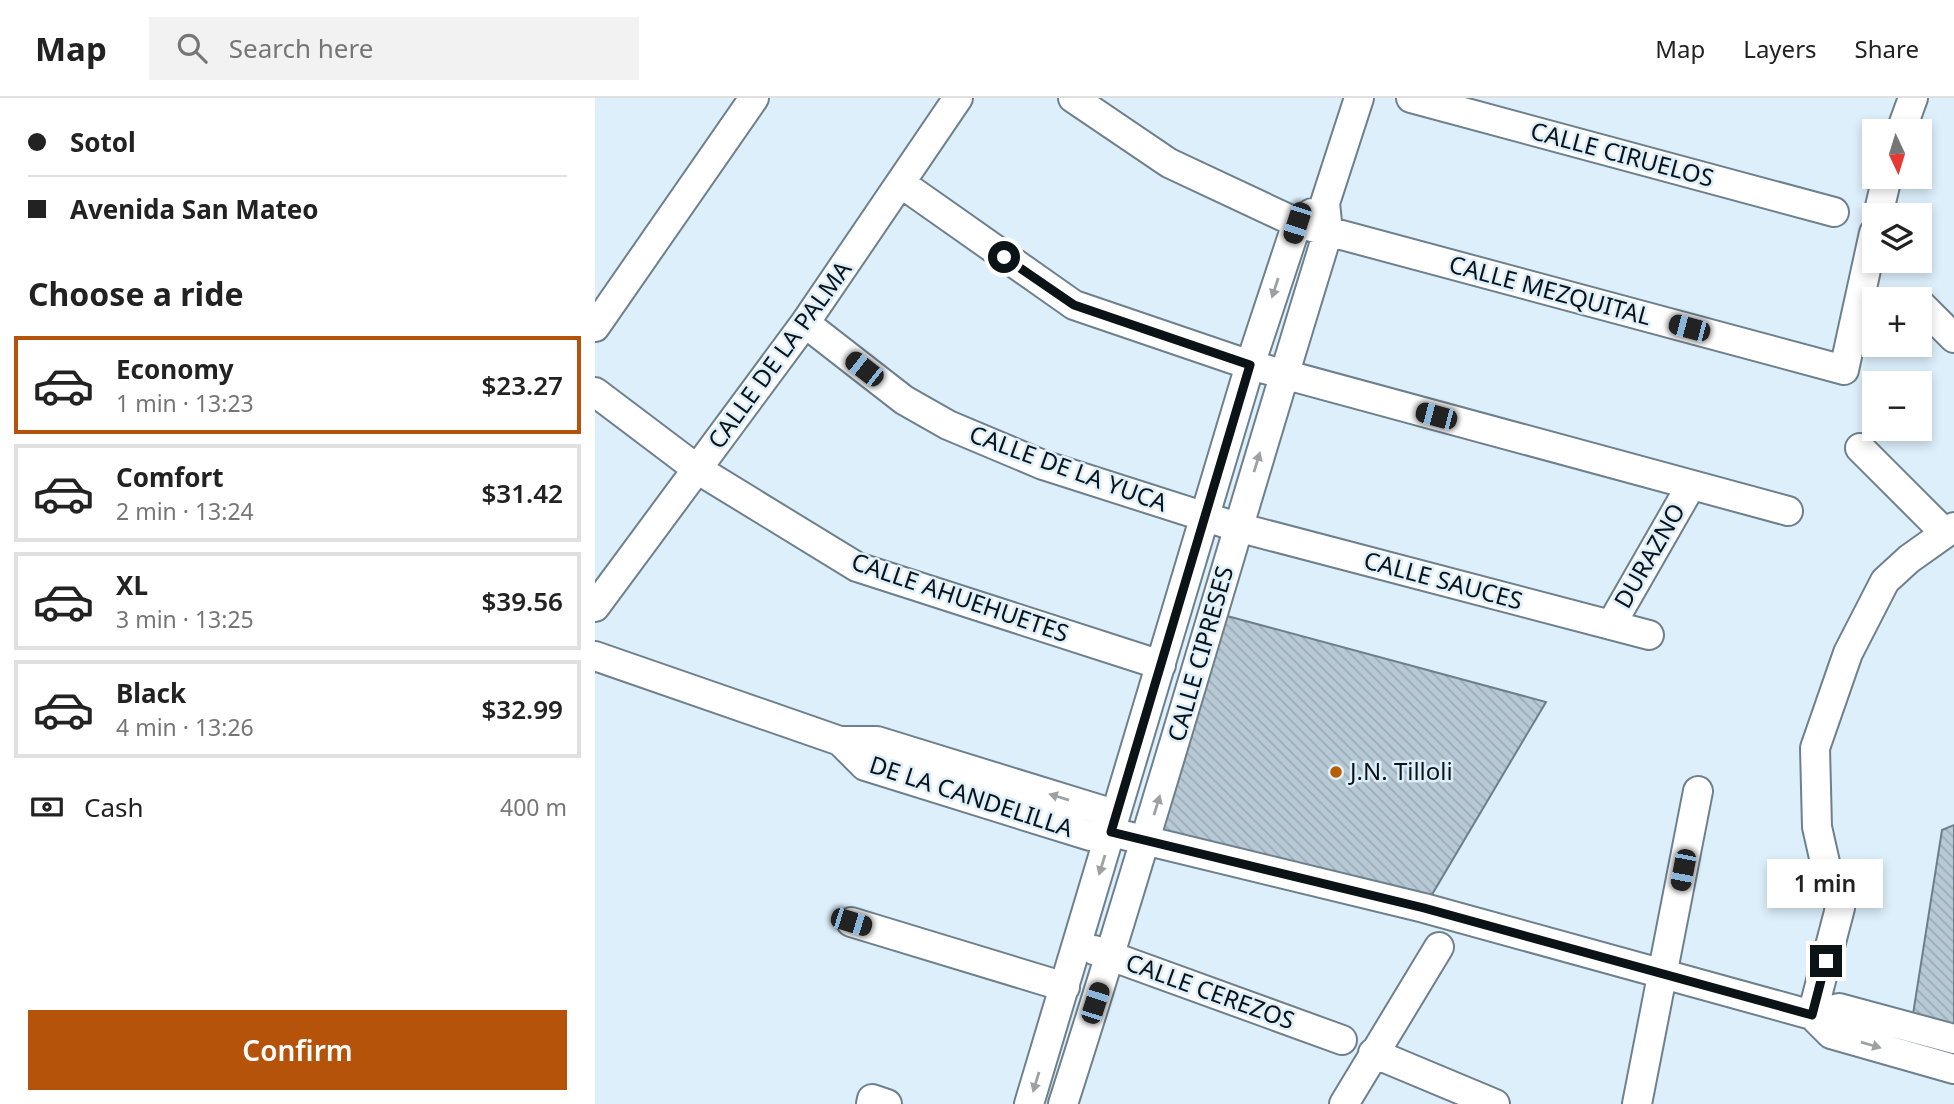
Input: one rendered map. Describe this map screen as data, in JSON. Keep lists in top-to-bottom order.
{
  "streets": {
    "street": [
      "CALLE CIRUELOS",
      "CALLE MEZQUITAL",
      "CALLE DE LA PALMA",
      "CALLE DE LA YUCA",
      "DURAZNO",
      "CALLE SAUCES",
      "CALLE AHUEHUETES",
      "CALLE CIPRESES",
      "DE LA CANDELILLA",
      "CALLE CEREZOS"
    ]
  },
  "crossings": [
    ["CALLE MEZQUITAL", "CALLE CIPRESES"],
    ["CALLE DE LA PALMA", "CALLE DE LA YUCA"],
    ["CALLE DE LA PALMA", "CALLE AHUEHUETES"],
    ["CALLE DE LA YUCA", "CALLE SAUCES"],
    ["CALLE DE LA YUCA", "CALLE CIPRESES"],
    ["DURAZNO", "CALLE SAUCES"],
    ["CALLE SAUCES", "CALLE CIPRESES"],
    ["CALLE AHUEHUETES", "CALLE CIPRESES"],
    ["CALLE CIPRESES", "DE LA CANDELILLA"],
    ["CALLE CIPRESES", "CALLE CEREZOS"]
  ],
  "places": ["J.N. Tilloli"],
  "north": "bottom",
  "page": {
    "header": "Map",
    "search": "Search here",
    "nav": ["Map", "Layers", "Share"],
    "banner": ["Sotol", "Avenida San Mateo"],
    "map_buttons": ["+", "−"],
    "heading": "Choose a ride",
    "list": [
      {
        "name": "Economy",
        "note": "1 min · 13:23",
        "value": "$23.27"
      },
      {
        "name": "Comfort",
        "note": "2 min · 13:24",
        "value": "$31.42"
      },
      {
        "name": "XL",
        "note": "3 min · 13:25",
        "value": "$39.56"
      },
      {
        "name": "Black",
        "note": "4 min · 13:26",
        "value": "$32.99"
      }
    ],
    "pay": ["Cash", "400 m"],
    "bubble": "1 min",
    "buttons": "Confirm"
  }
}
